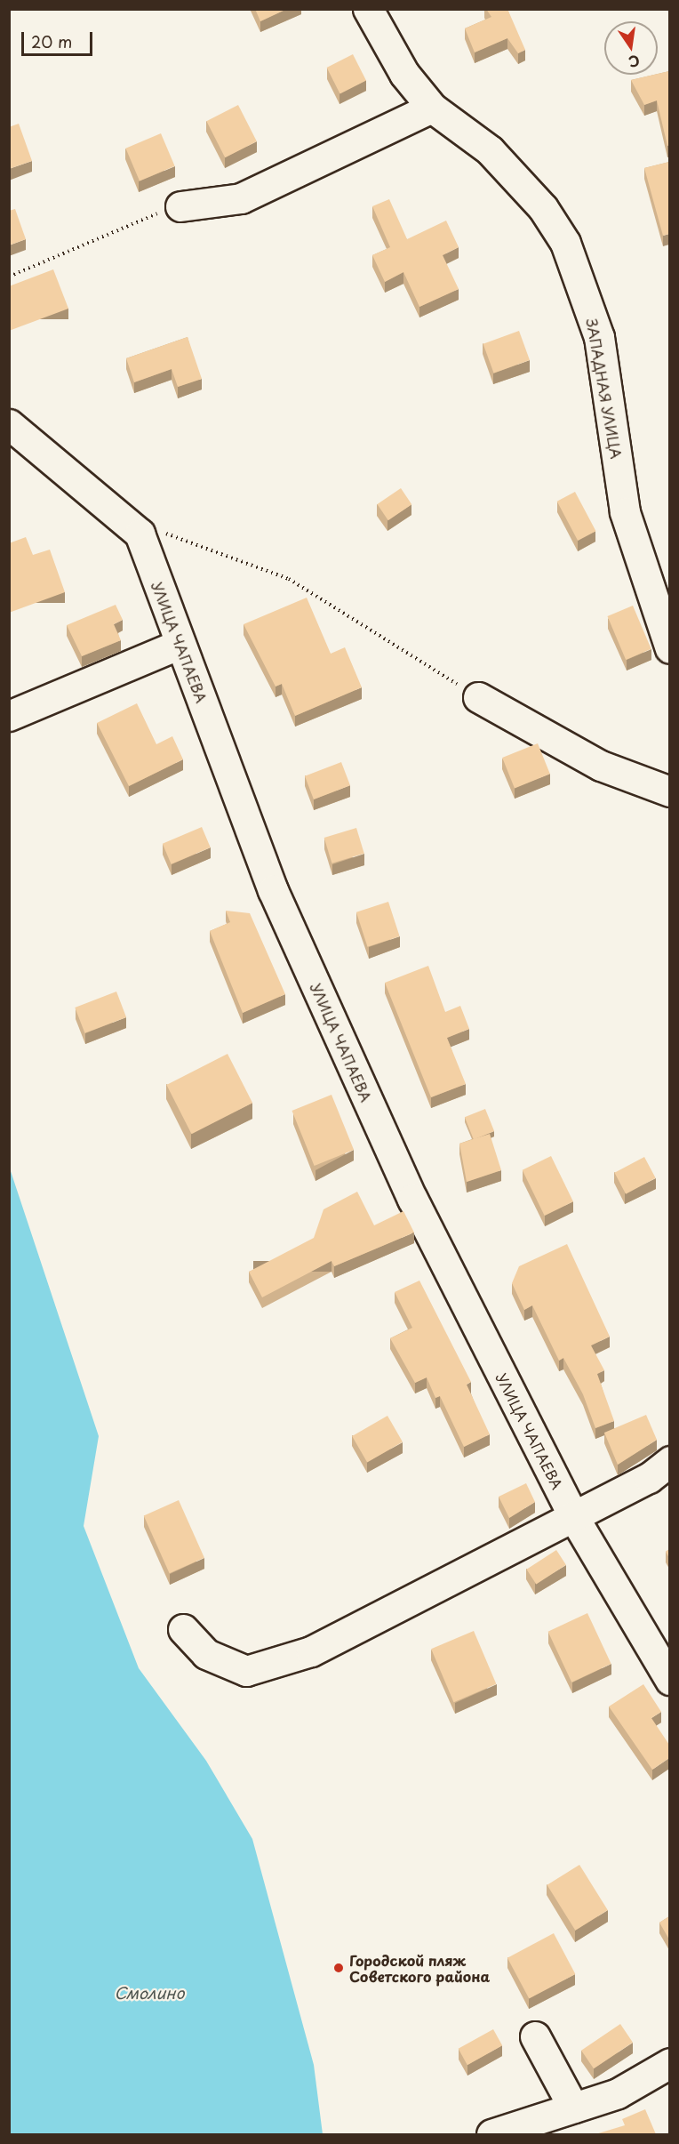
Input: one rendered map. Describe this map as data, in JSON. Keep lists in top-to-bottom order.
{
  "streets": {
    "street": ["ЗАПАДНАЯ УЛИЦА", "УЛИЦА ЧАПАЕВА"]
  },
  "water": ["Смолино"],
  "places": ["Городской пляж Советского района"],
  "scale_bar": "20 m",
  "north": "bottom"
}
